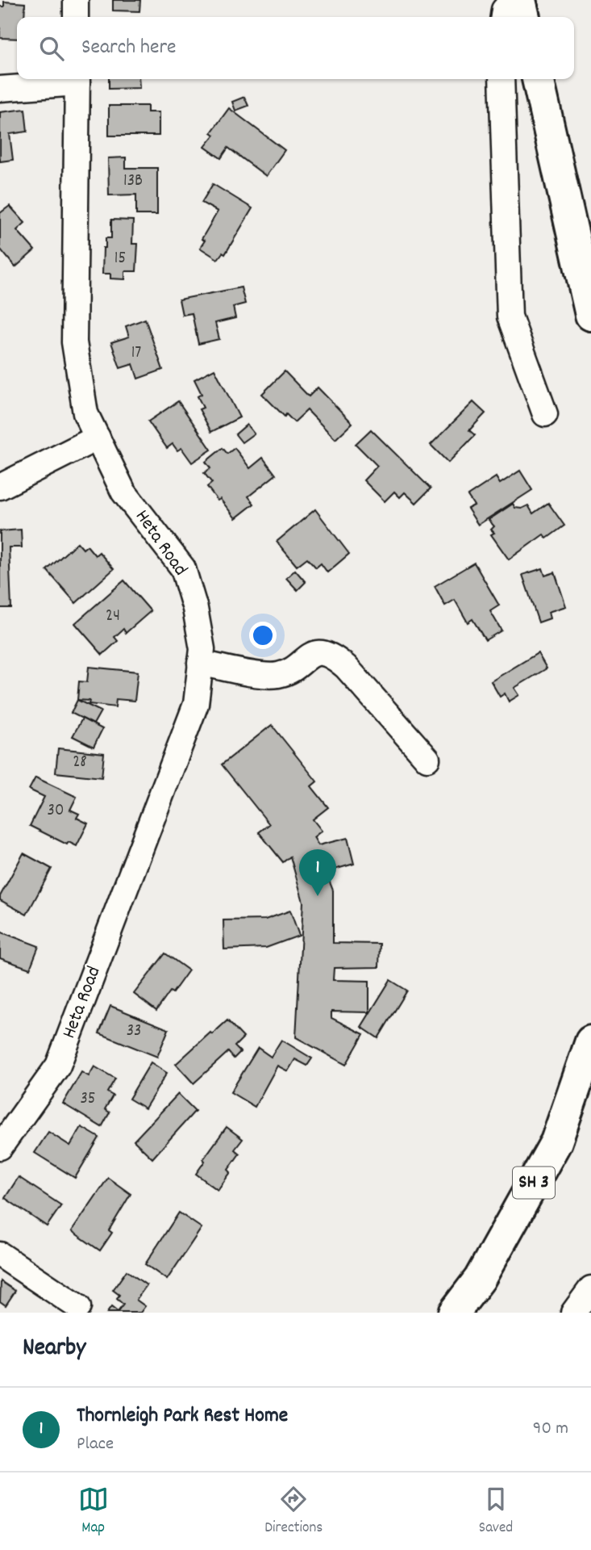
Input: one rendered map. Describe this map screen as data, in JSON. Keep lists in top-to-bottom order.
{
  "streets": {
    "highway": ["SH 3"],
    "street": ["Heta Road"]
  },
  "house_numbers": [
    "13B",
    "15",
    "17",
    "24",
    "28",
    "30",
    "33",
    "35"
  ],
  "page": {
    "search": "Search here",
    "pins": "1",
    "heading": "Nearby",
    "list": [
      {
        "mark": "1",
        "name": "Thornleigh Park Rest Home",
        "note": "Place",
        "value": "90 m"
      }
    ],
    "nav": ["Map", "Directions", "Saved"]
  }
}
